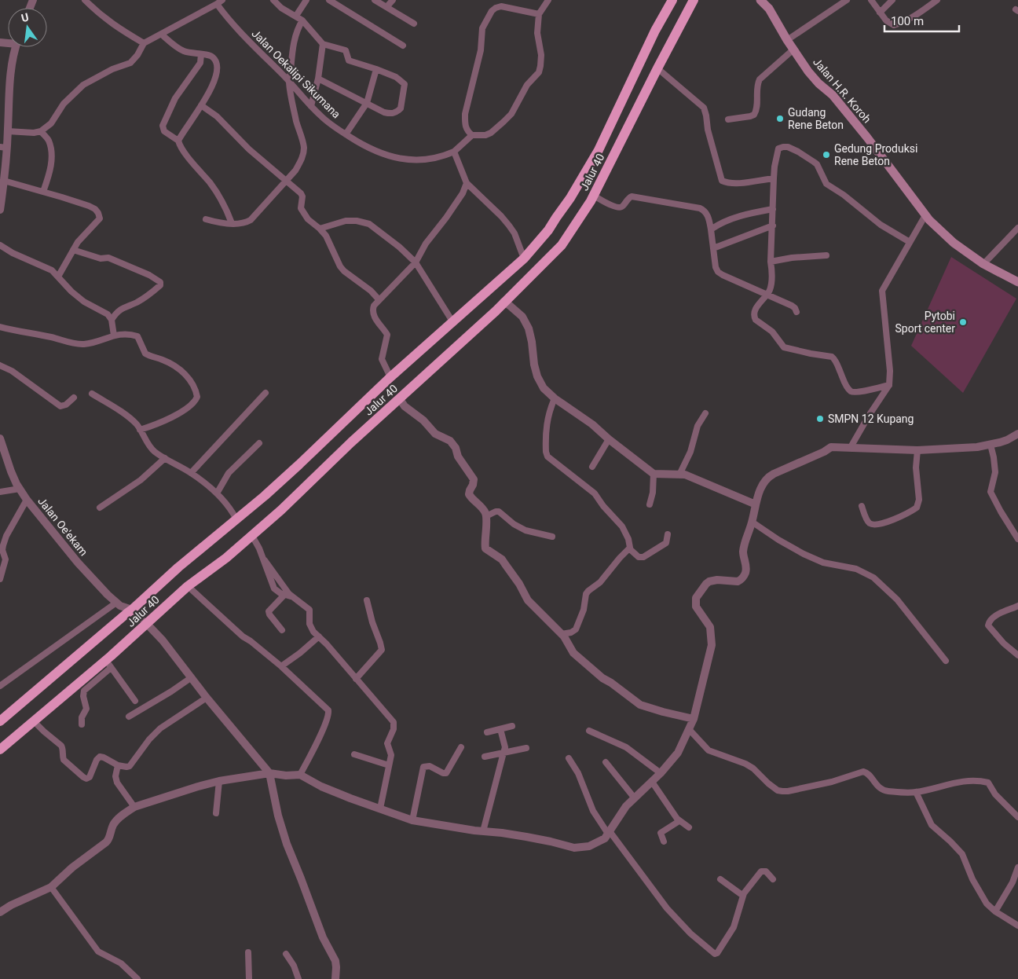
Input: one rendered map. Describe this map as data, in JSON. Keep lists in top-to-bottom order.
{
  "streets": {
    "highway": ["Jalur 40"],
    "main road": ["Jalan H.R. Koroh"],
    "street": ["Jalan Oekalipi Sikumana", "Jalan Oe'ekam"]
  },
  "crossings": [
    ["Jalur 40", "Jalan Oe'ekam"]
  ],
  "places": [
    "Gudang Rene Beton",
    "Gedung Produksi Rene Beton",
    "Pytobi Sport center",
    "SMPN 12 Kupang"
  ],
  "scale_bar": "100 m",
  "north": "top"
}
